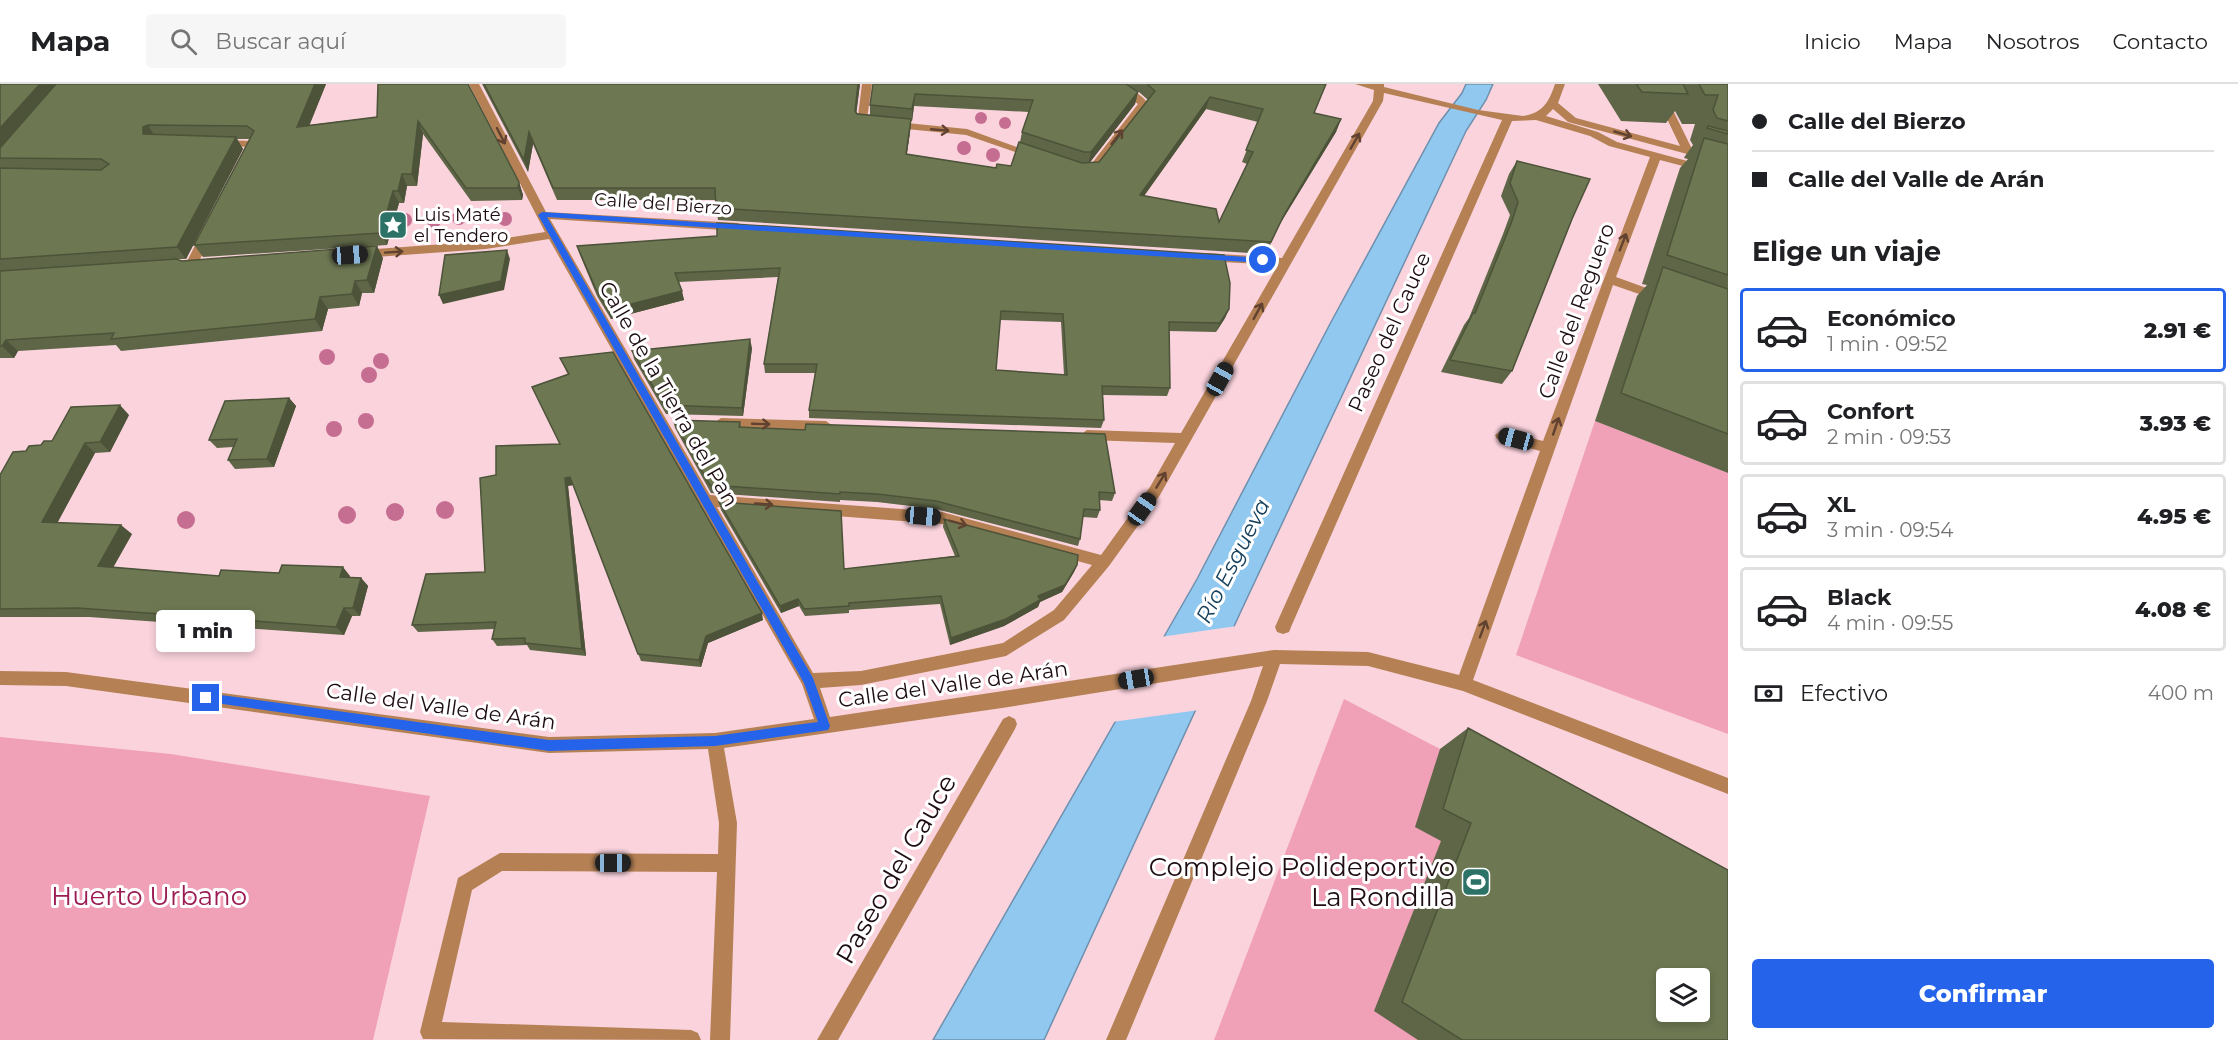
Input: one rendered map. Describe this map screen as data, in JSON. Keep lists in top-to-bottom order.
{
  "streets": {
    "street": [
      "Calle del Bierzo",
      "Calle del Reguero",
      "Paseo del Cauce",
      "Calle de la Tierra del Pan",
      "Calle del Valle de Arán"
    ]
  },
  "crossings": [
    ["Calle del Bierzo", "Calle de la Tierra del Pan"],
    ["Calle del Reguero", "Calle del Valle de Arán"],
    ["Calle de la Tierra del Pan", "Calle del Valle de Arán"]
  ],
  "one_way": ["Calle del Reguero"],
  "water": ["Río Esgueva"],
  "parks": ["Huerto Urbano"],
  "places": {
    "place": ["Luis Maté el Tendero"],
    "sports": ["Complejo Polideportivo La Rondilla"]
  },
  "page": {
    "header": "Mapa",
    "search": "Buscar aquí",
    "nav": [
      "Inicio",
      "Mapa",
      "Nosotros",
      "Contacto"
    ],
    "banner": ["Calle del Bierzo", "Calle del Valle de Arán"],
    "heading": "Elige un viaje",
    "list": [
      {
        "name": "Económico",
        "note": "1 min · 09:52",
        "value": "2.91 €"
      },
      {
        "name": "Confort",
        "note": "2 min · 09:53",
        "value": "3.93 €"
      },
      {
        "name": "XL",
        "note": "3 min · 09:54",
        "value": "4.95 €"
      },
      {
        "name": "Black",
        "note": "4 min · 09:55",
        "value": "4.08 €"
      }
    ],
    "bubble": "1 min",
    "pay": ["Efectivo", "400 m"],
    "buttons": "Confirmar"
  }
}
